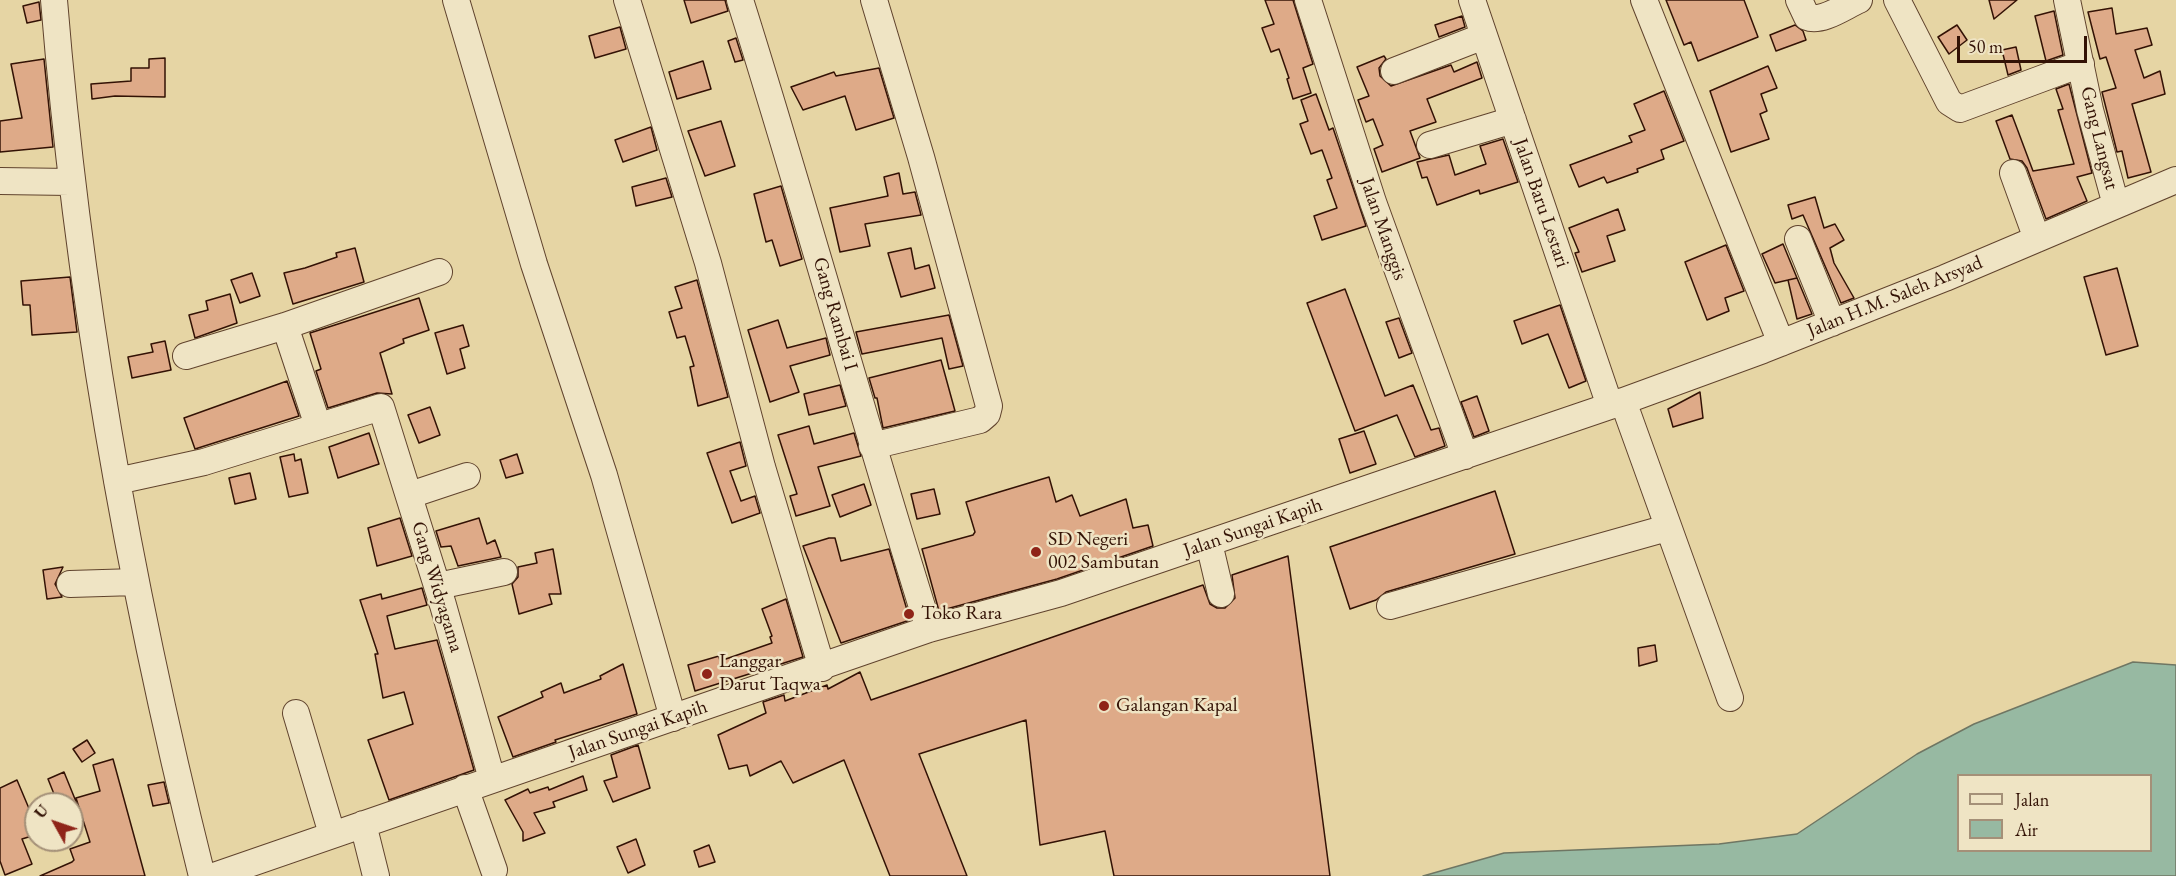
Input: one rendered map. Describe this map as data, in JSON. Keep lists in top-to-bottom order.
{
  "streets": {
    "street": [
      "Gang Langsat",
      "Jalan Baru Lestari",
      "Jalan Manggis",
      "Jalan H.M. Saleh Arsyad",
      "Gang Rambai I",
      "Jalan Sungai Kapih",
      "Gang Widyagama"
    ]
  },
  "crossings": [
    ["Gang Langsat", "Jalan H.M. Saleh Arsyad"],
    ["Jalan Baru Lestari", "Jalan H.M. Saleh Arsyad"],
    ["Jalan Baru Lestari", "Jalan Sungai Kapih"],
    ["Jalan Manggis", "Jalan Sungai Kapih"],
    ["Jalan H.M. Saleh Arsyad", "Jalan Sungai Kapih"],
    ["Gang Rambai I", "Jalan Sungai Kapih"],
    ["Jalan Sungai Kapih", "Gang Widyagama"]
  ],
  "places": [
    "SD Negeri 002 Sambutan",
    "Toko Rara",
    "Langgar Darut Taqwa",
    "Galangan Kapal"
  ],
  "legend": ["Jalan", "Air"],
  "scale_bar": "50 m",
  "north": "top left"
}
